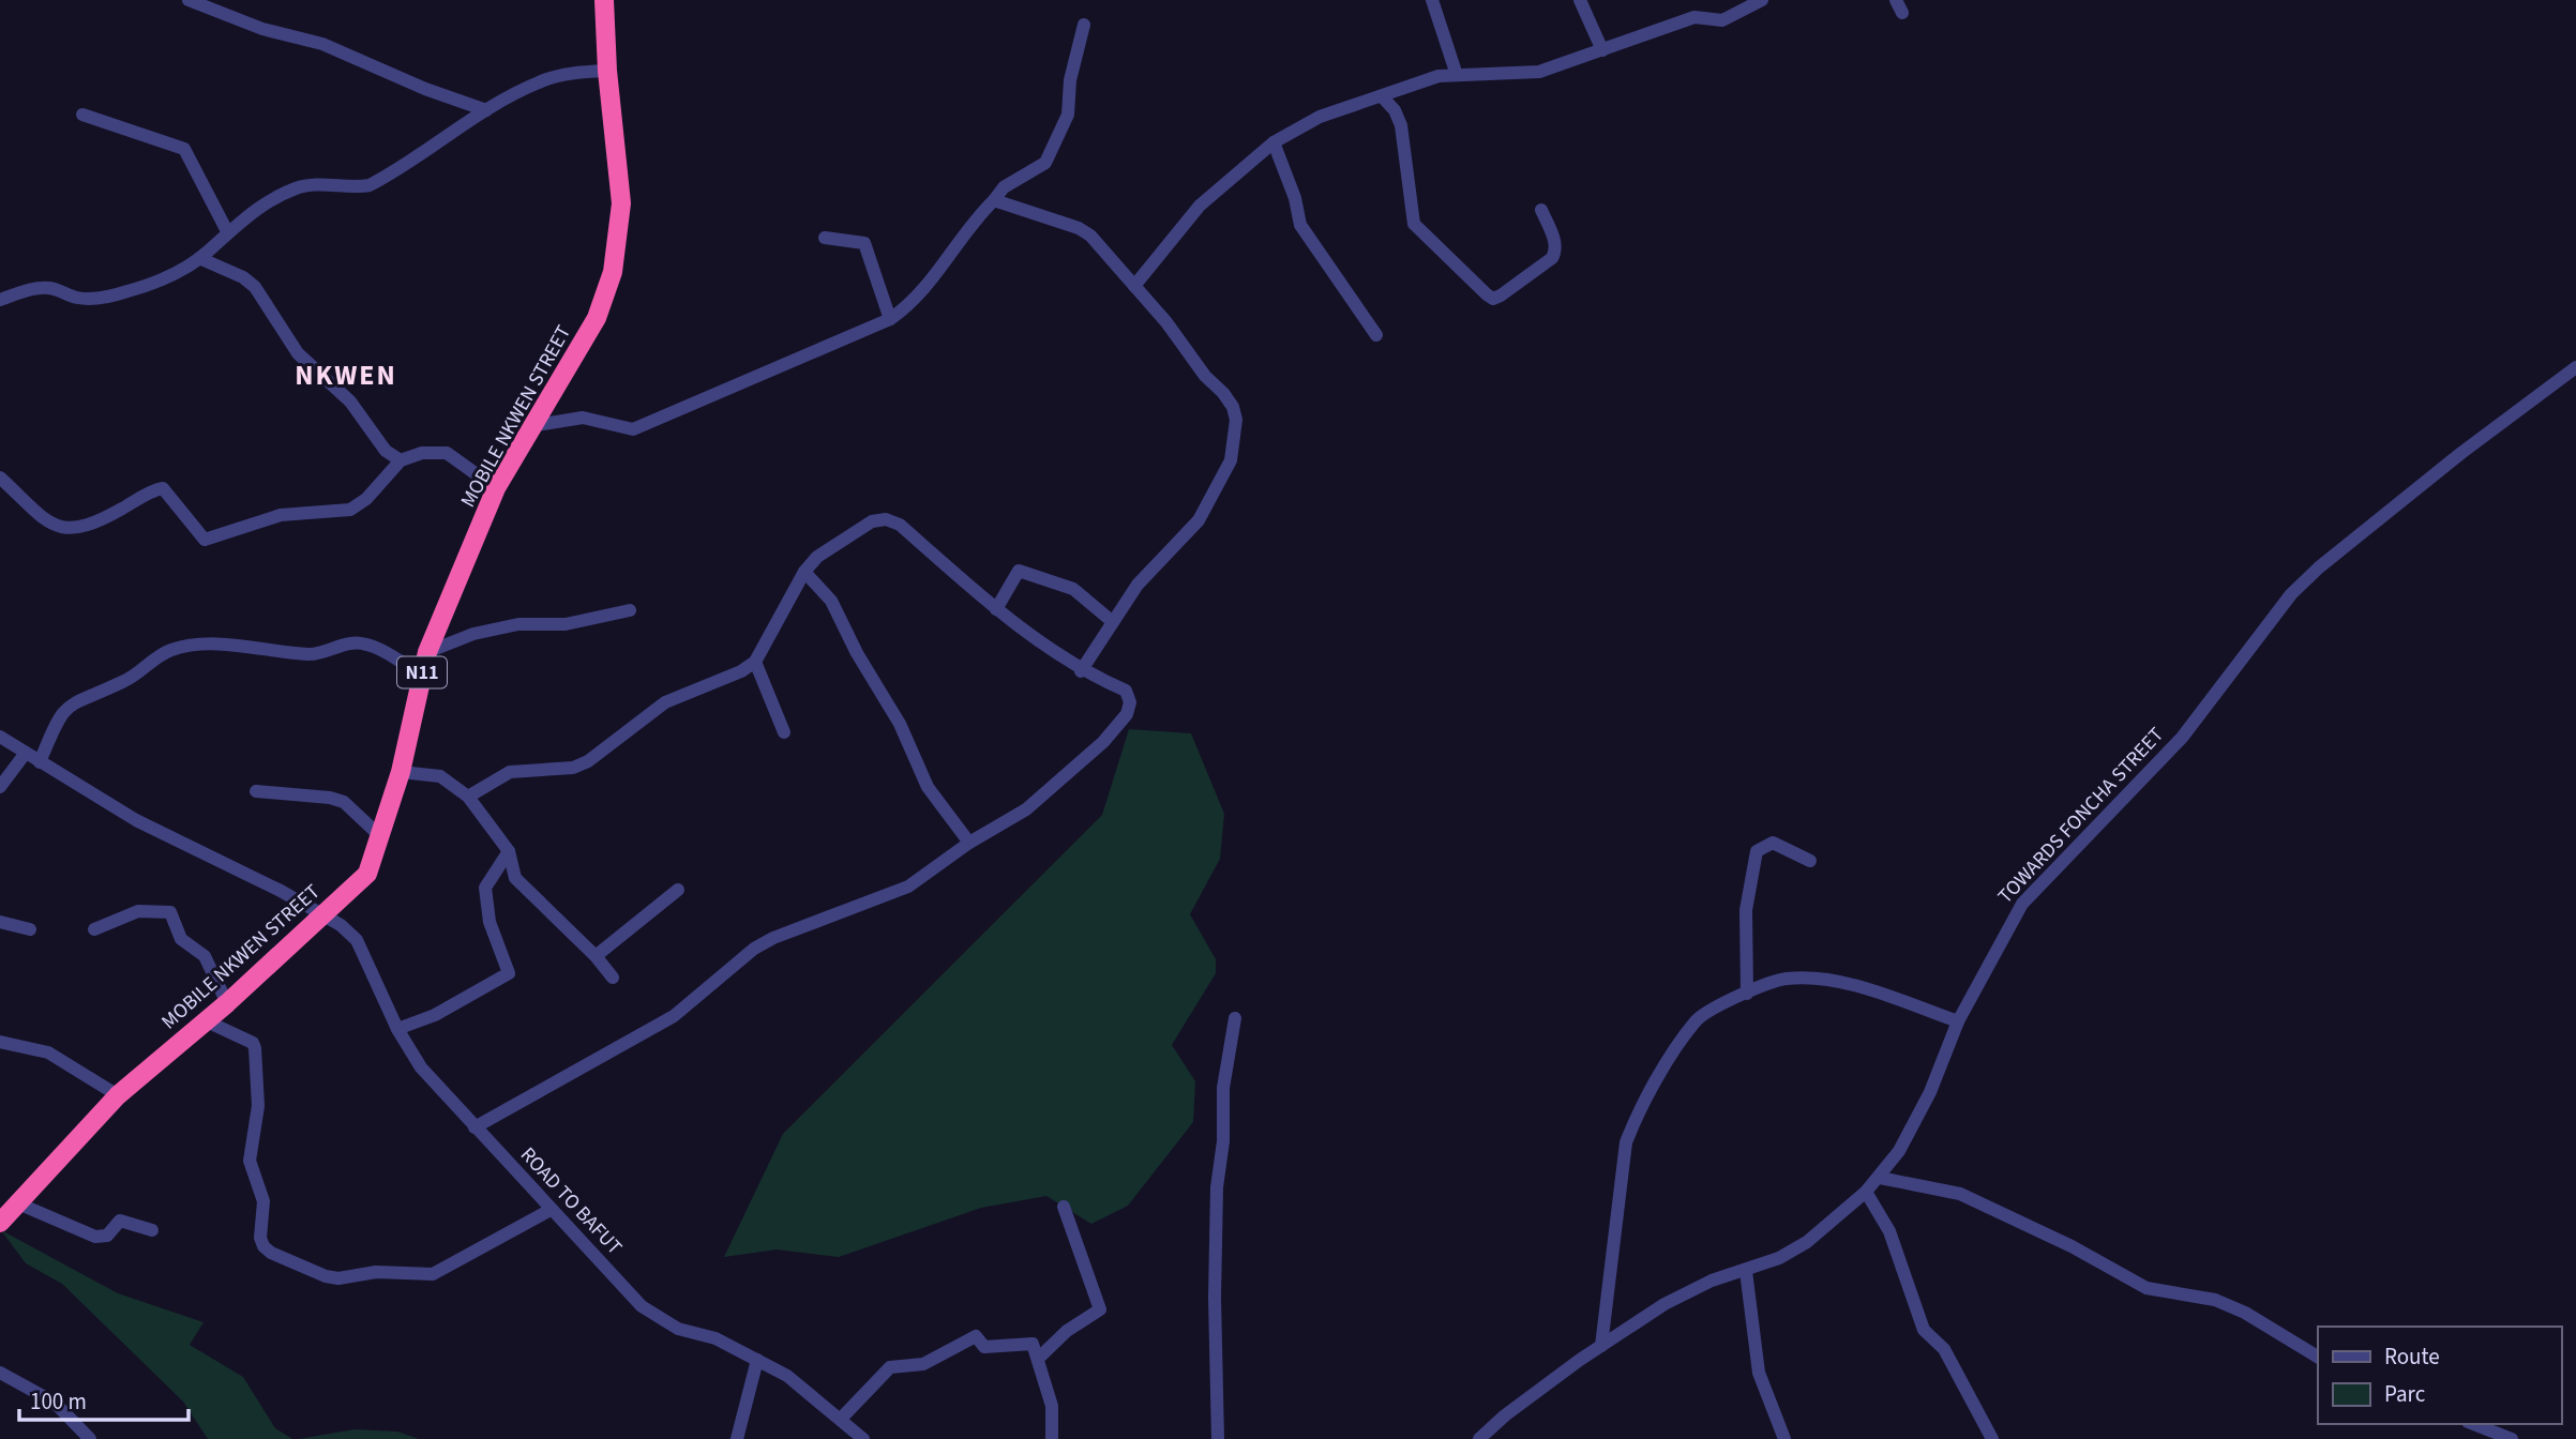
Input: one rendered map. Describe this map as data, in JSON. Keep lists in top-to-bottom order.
{
  "streets": {
    "highway": ["MOBILE NKWEN STREET", "N11"],
    "street": ["TOWARDS FONCHA STREET", "ROAD TO BAFUT"]
  },
  "crossings": [
    ["MOBILE NKWEN STREET", "ROAD TO BAFUT"]
  ],
  "districts": ["NKWEN"],
  "legend": ["Route", "Parc"],
  "scale_bar": "100 m"
}
